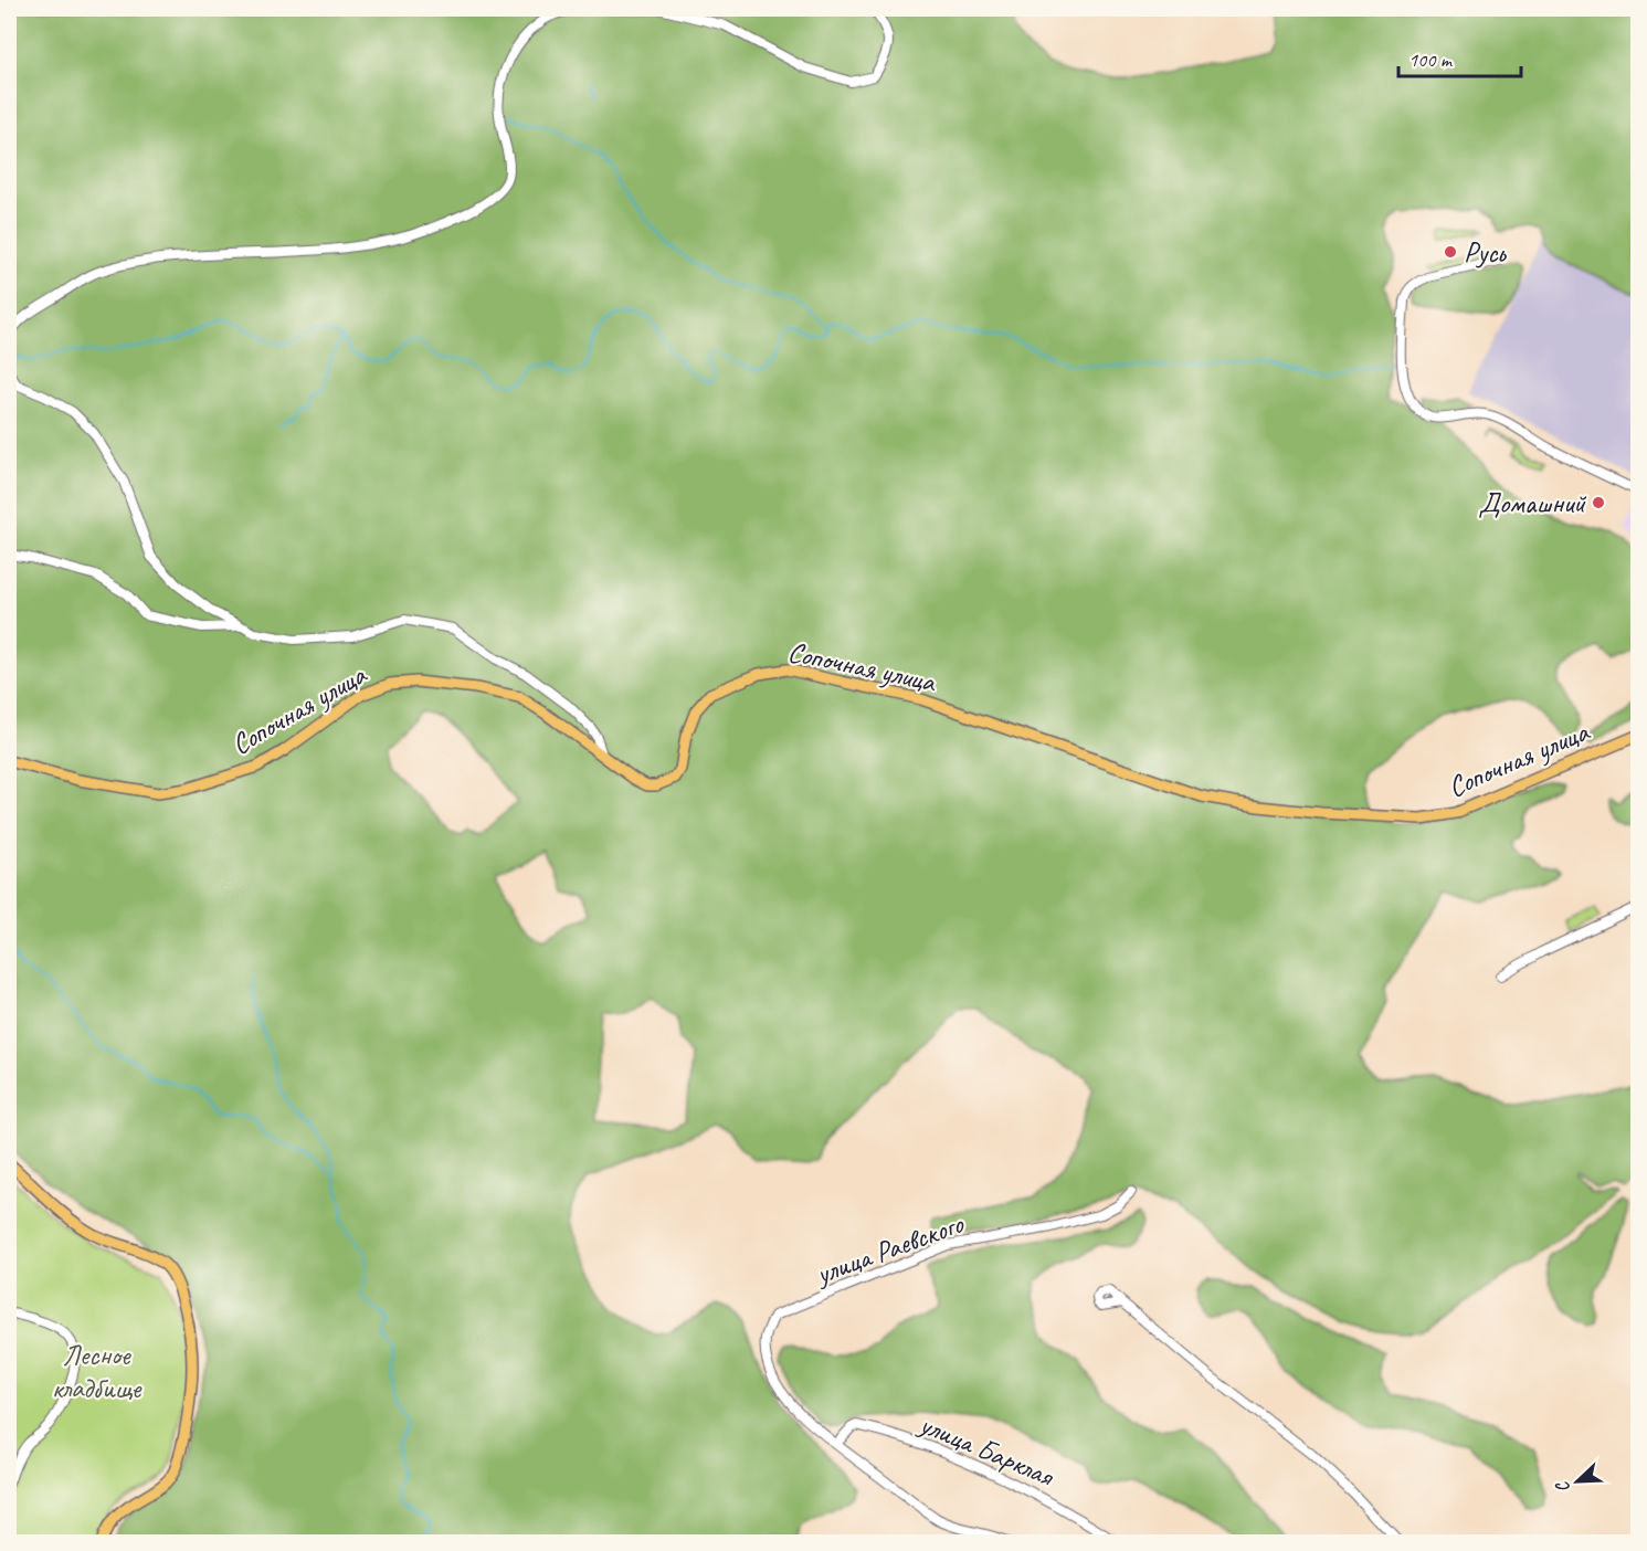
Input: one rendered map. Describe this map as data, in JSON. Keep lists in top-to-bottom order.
{
  "streets": {
    "main road": ["Сопочная улица"],
    "street": ["улица Раевского", "улица Барклая"]
  },
  "crossings": [
    ["улица Раевского", "улица Барклая"]
  ],
  "parks": ["Лесное кладбище"],
  "places": ["Русь", "Домашний"],
  "scale_bar": "100 m",
  "north": "bottom left"
}
